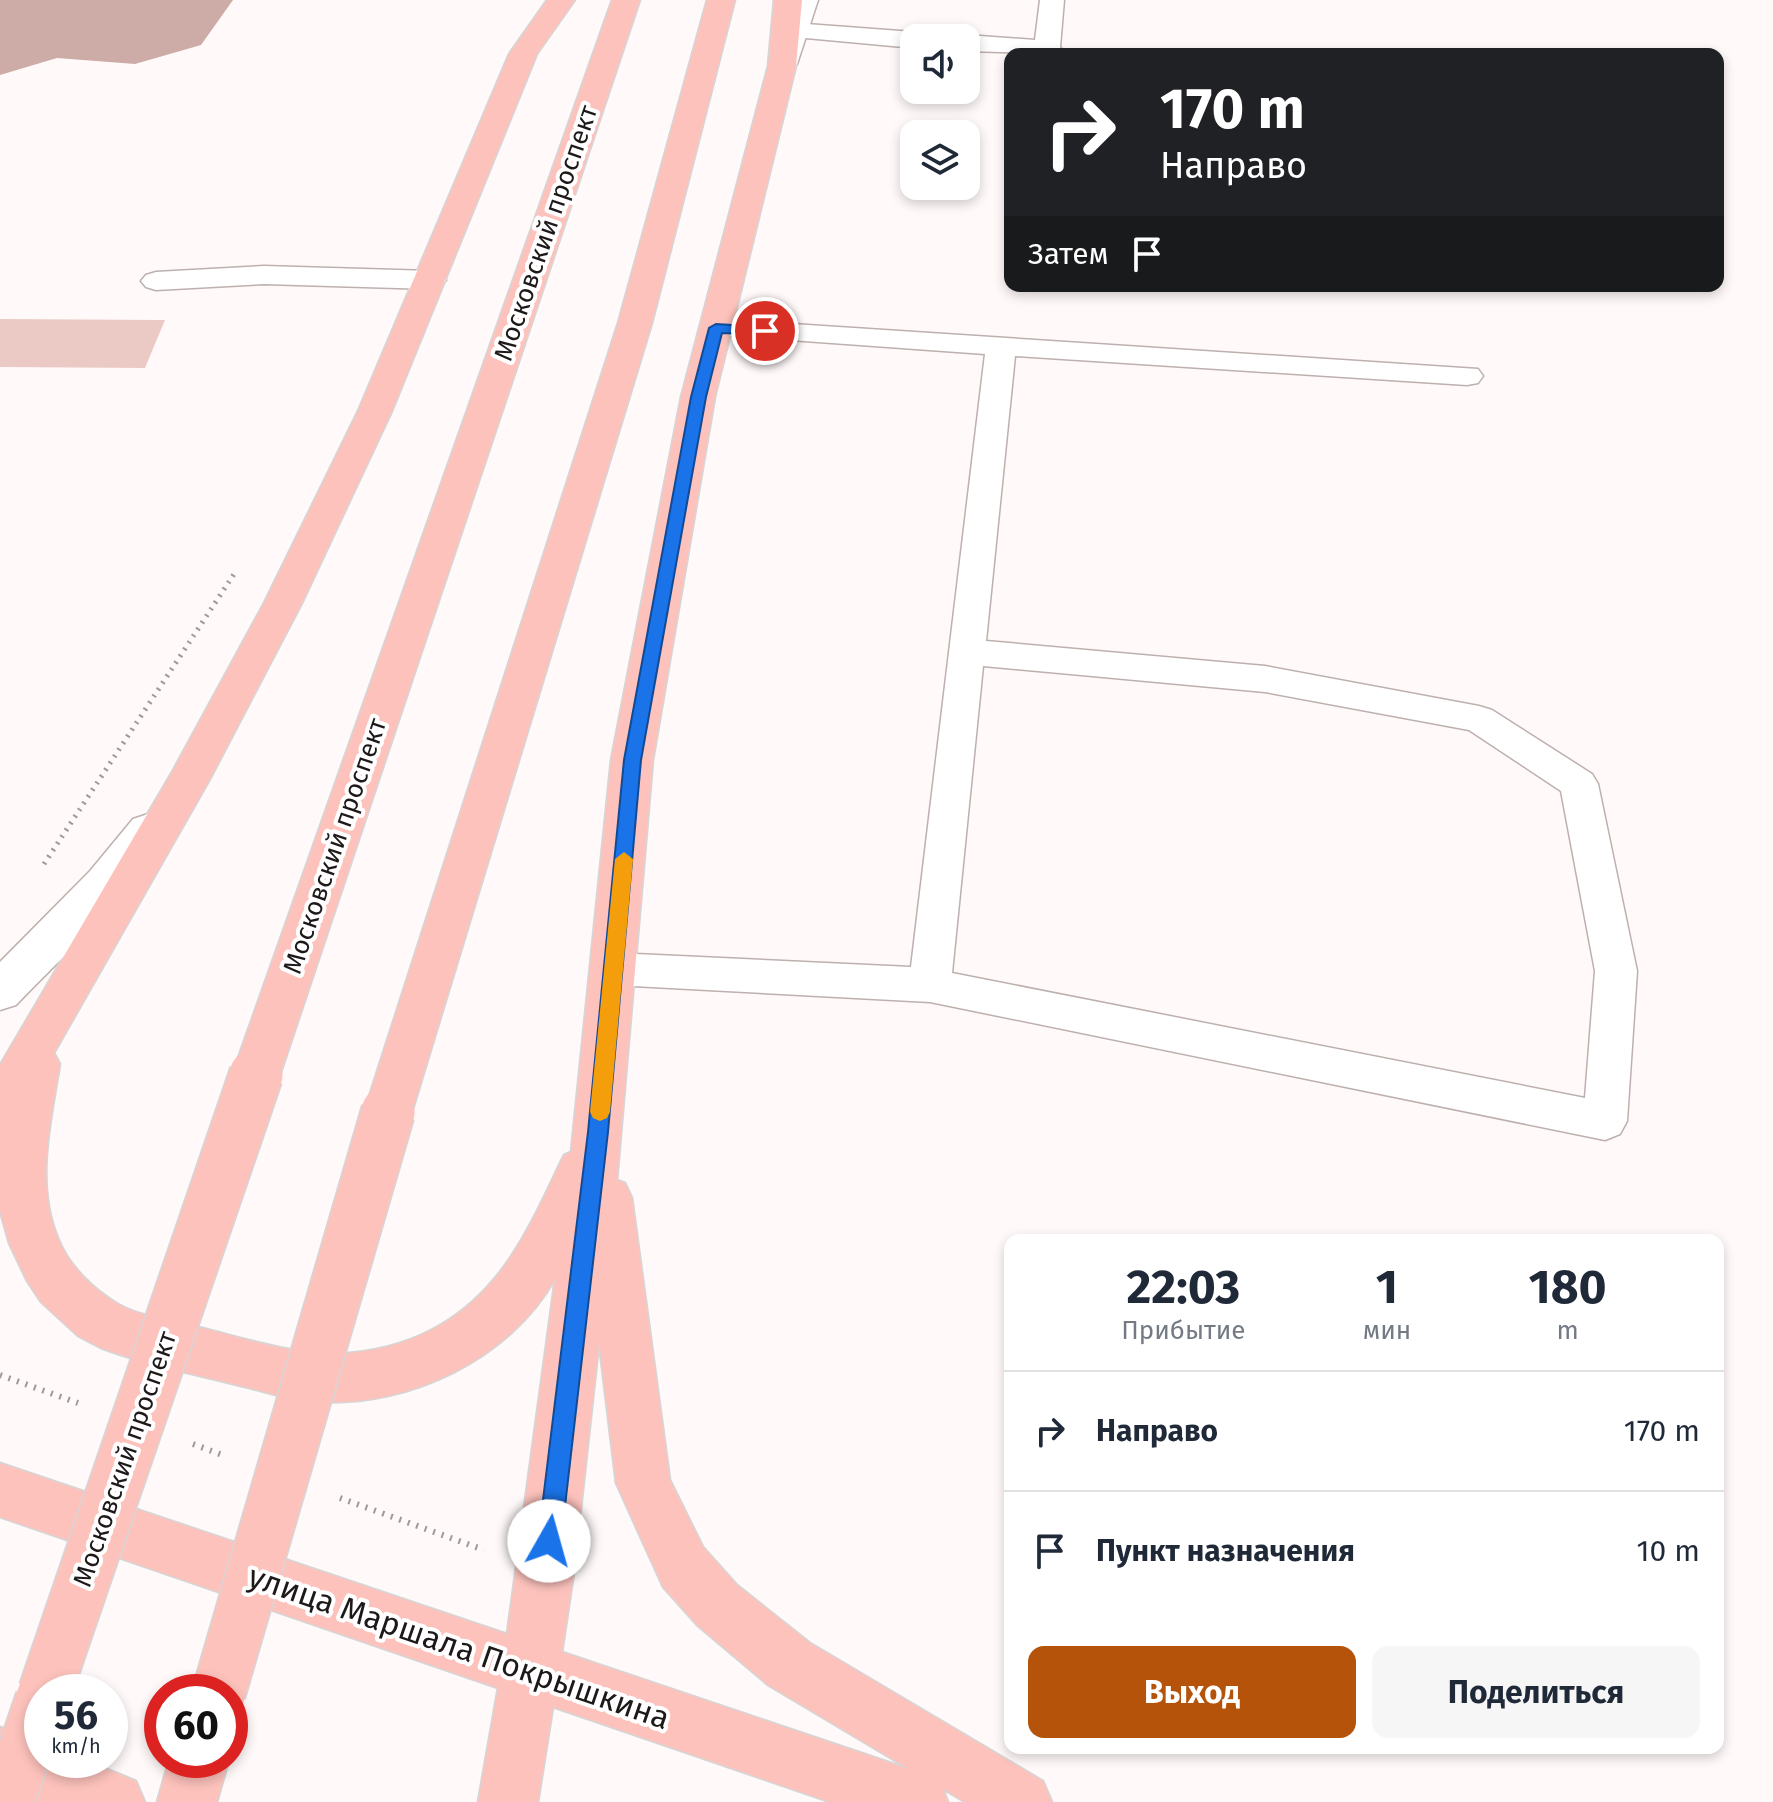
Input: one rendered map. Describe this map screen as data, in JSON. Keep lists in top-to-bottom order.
{
  "streets": {
    "main road": ["Московский проспект", "улица Маршала Покрышкина"]
  },
  "page": {
    "turn": ["170 m", "Направо"],
    "then": "Затем",
    "eta": [
      "22:03",
      "Прибытие",
      "1",
      "мин",
      "180",
      "m"
    ],
    "list": [
      {
        "name": "Направо",
        "value": "170 m"
      },
      {
        "name": "Пункт назначения",
        "value": "10 m"
      }
    ],
    "buttons": ["Выход", "Поделиться"],
    "speed": "56 km/h",
    "limit": "60"
  }
}
